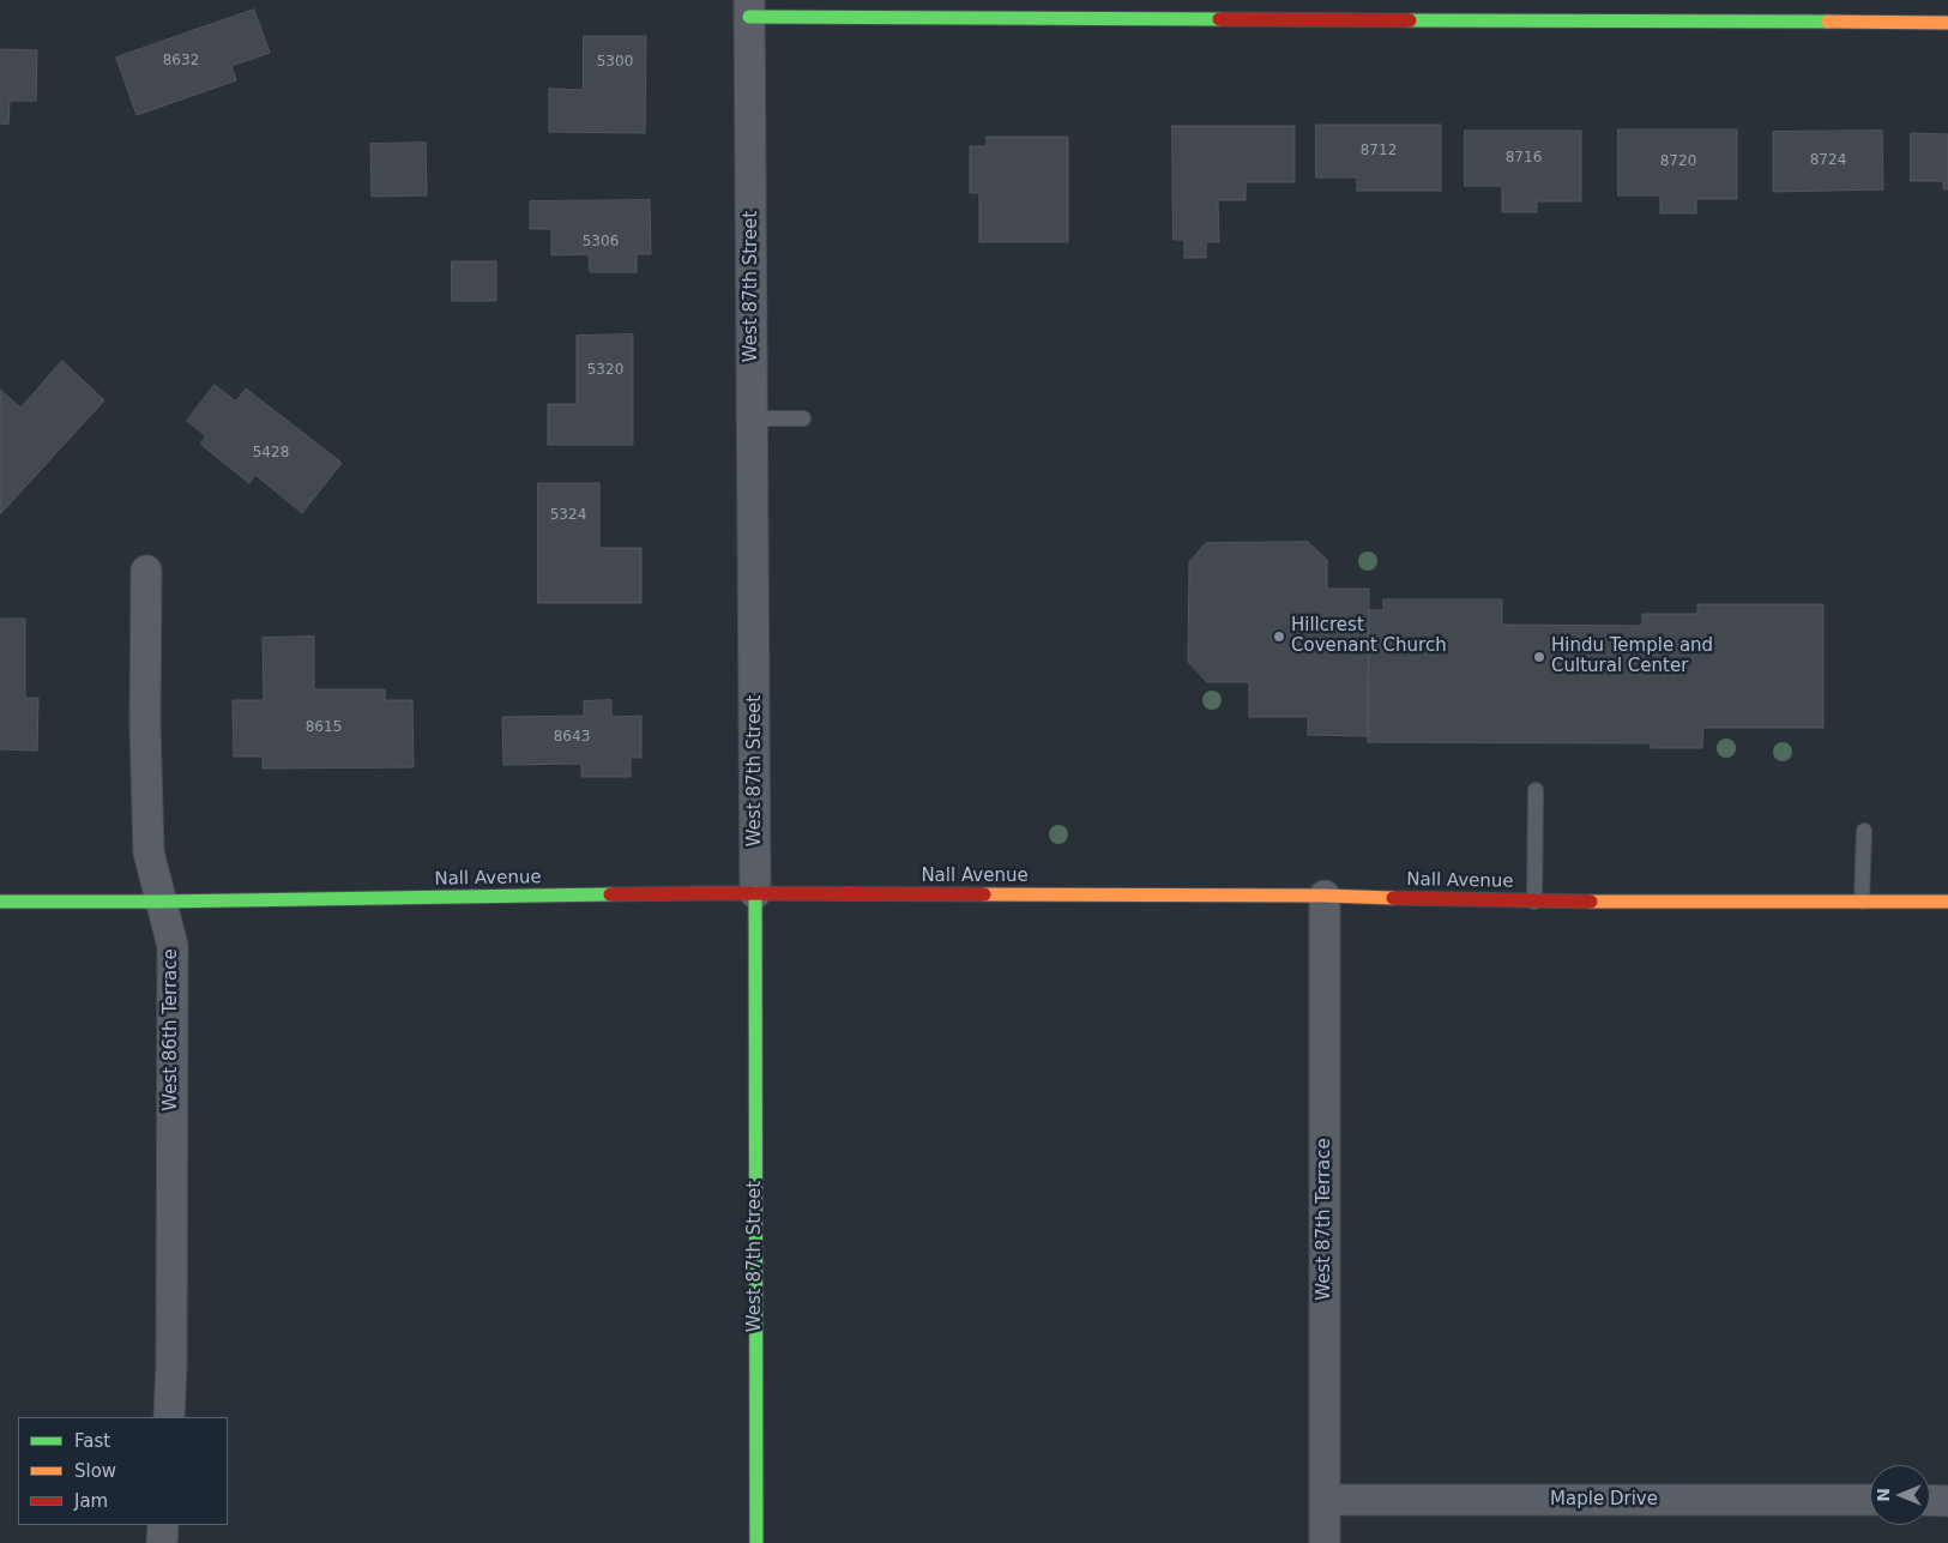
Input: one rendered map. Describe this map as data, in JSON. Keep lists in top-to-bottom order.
{
  "streets": {
    "main road": ["West 87th Street", "Nall Avenue"],
    "street": ["West 86th Terrace", "West 87th Terrace", "Maple Drive"]
  },
  "crossings": [
    ["West 87th Street", "Nall Avenue"],
    ["Nall Avenue", "West 86th Terrace"],
    ["Nall Avenue", "West 87th Terrace"],
    ["West 87th Terrace", "Maple Drive"]
  ],
  "places": ["Hillcrest Covenant Church", "Hindu Temple and Cultural Center"],
  "house_numbers": [
    "8632",
    "5300",
    "8712",
    "8716",
    "8724",
    "8720",
    "5306",
    "5320",
    "5428",
    "5324",
    "8615",
    "8643"
  ],
  "legend": ["Fast", "Slow", "Jam"],
  "north": "left"
}
